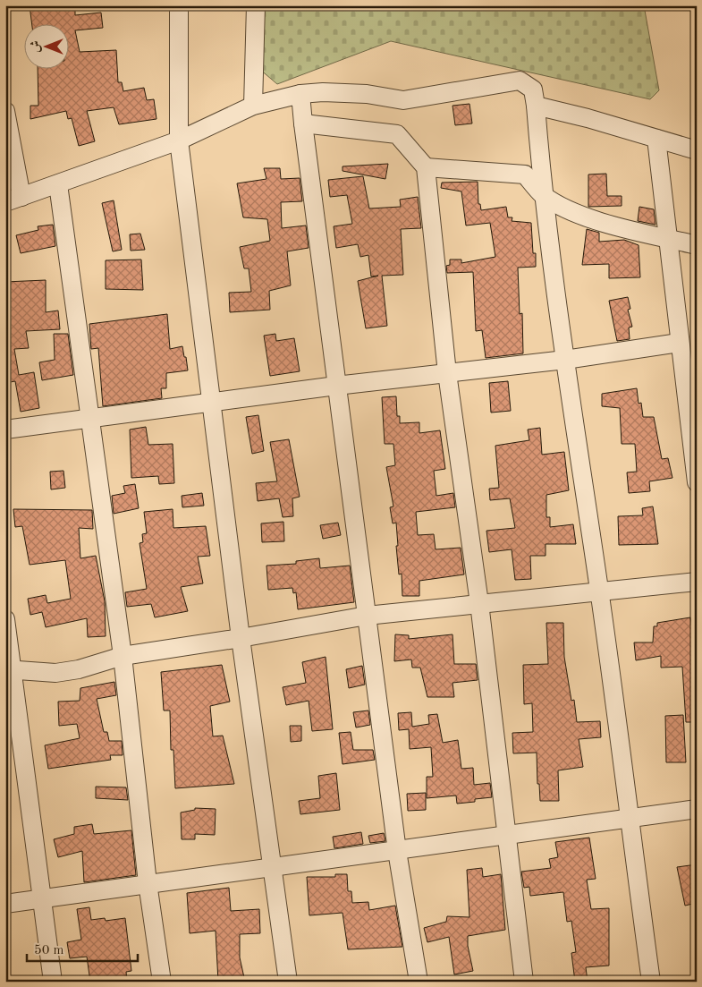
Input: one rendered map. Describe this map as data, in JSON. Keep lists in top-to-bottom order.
{
  "scale_bar": "50 m",
  "north": "left"
}
